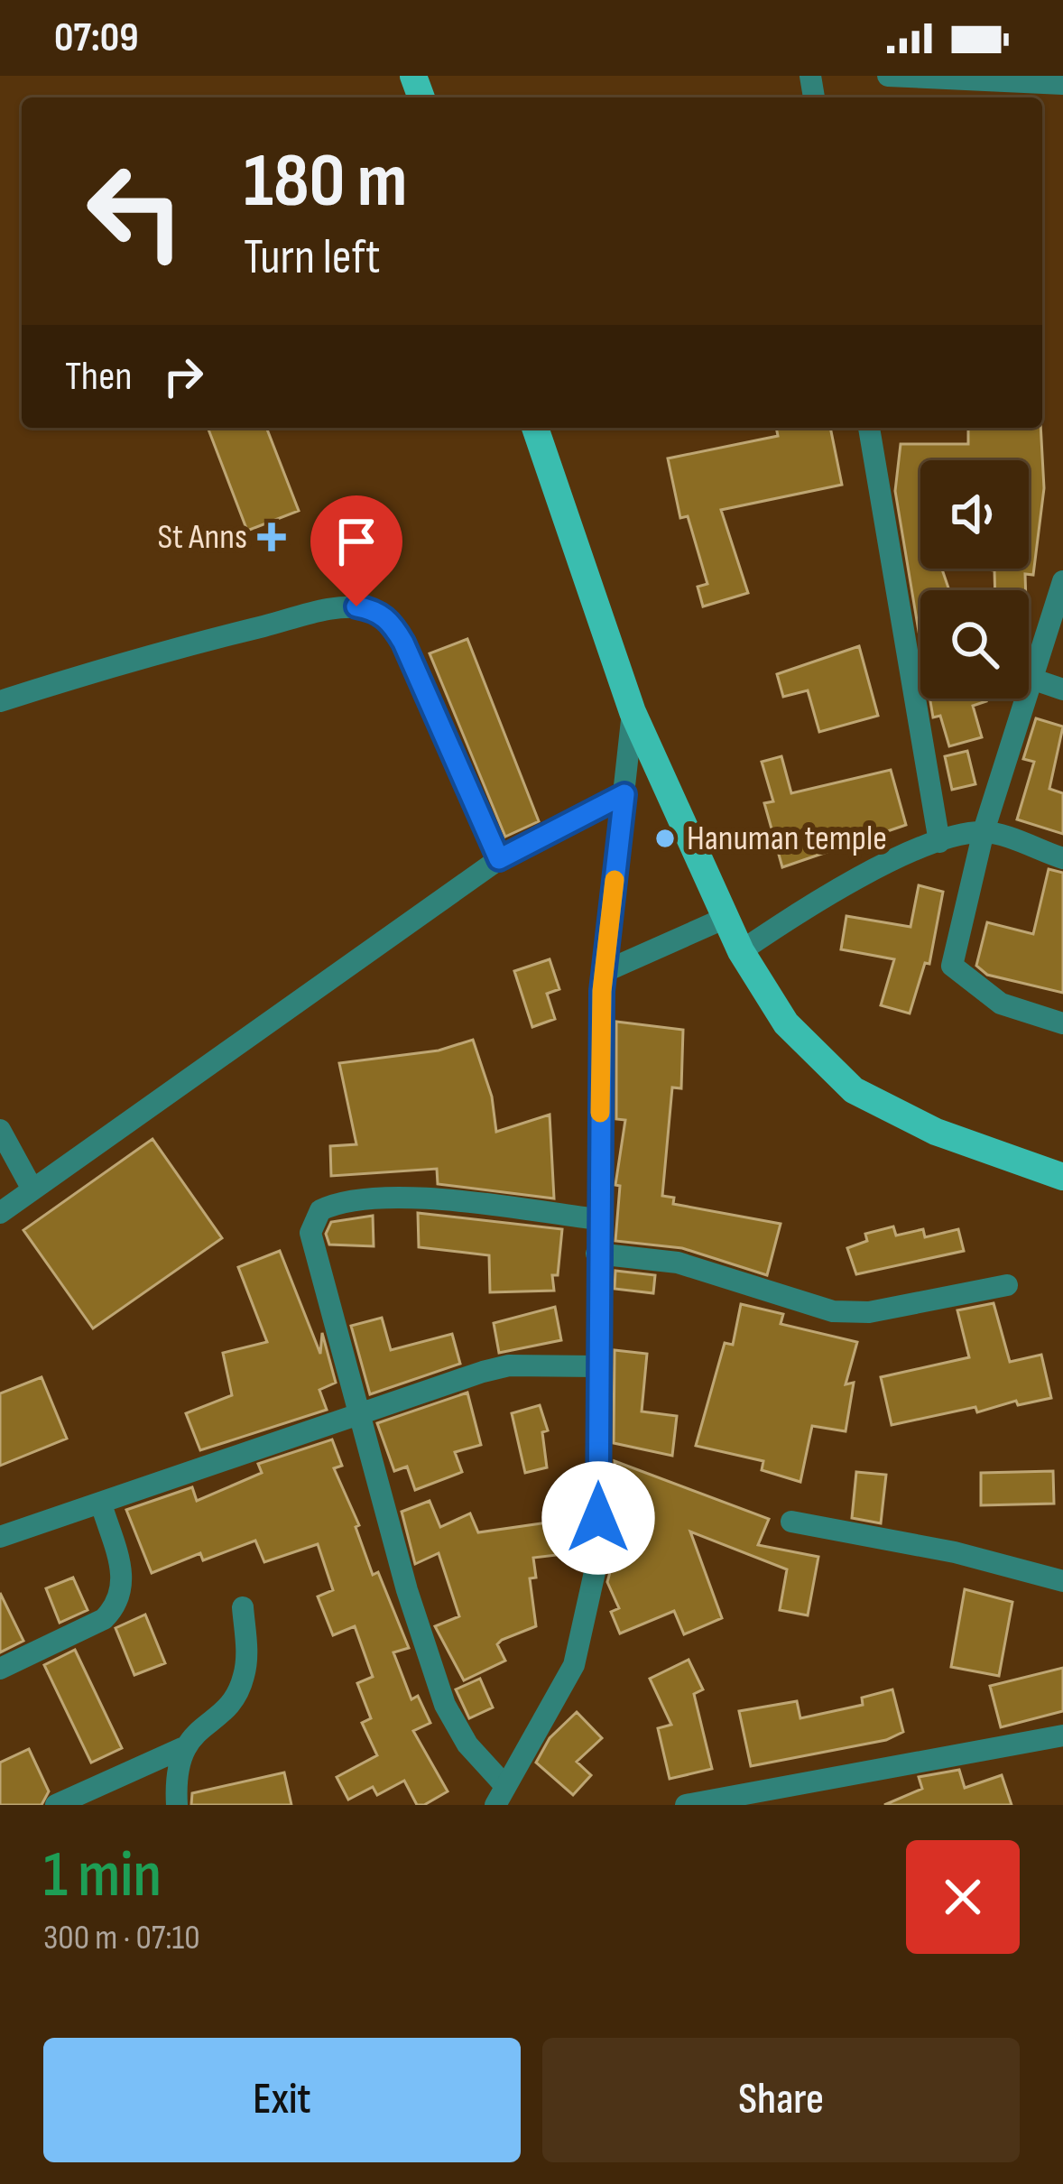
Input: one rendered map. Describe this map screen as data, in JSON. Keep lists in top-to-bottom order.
{
  "places": {
    "health": ["St Anns"],
    "other": ["Hanuman temple"]
  },
  "page": {
    "status": "07:09",
    "turn": ["180 m", "Turn left"],
    "then": "Then",
    "heading": ["1 min", "300 m · 07:10"],
    "buttons": ["Exit", "Share"]
  }
}
